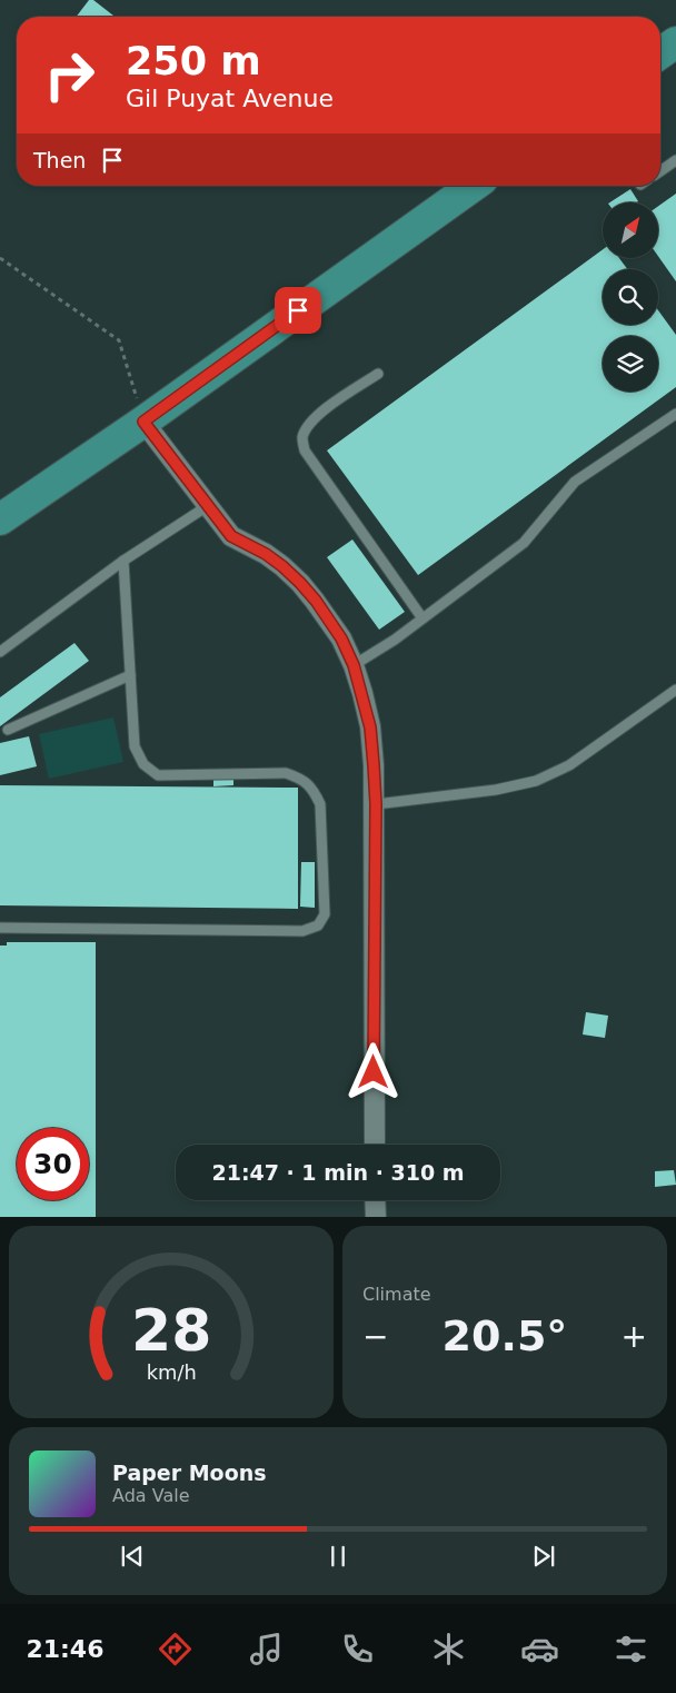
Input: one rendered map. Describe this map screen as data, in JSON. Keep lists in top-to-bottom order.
{
  "north": "top right",
  "page": {
    "turn": ["250 m", "Gil Puyat Avenue"],
    "then": "Then",
    "limit": "30",
    "trip": "21:47 · 1 min · 310 m",
    "tile": "Climate",
    "heat": ["−", "20.5°", "+"],
    "song": ["Paper Moons", "Ada Vale"],
    "tabs": "21:46",
    "gauge": ["28", "km/h"]
  }
}
